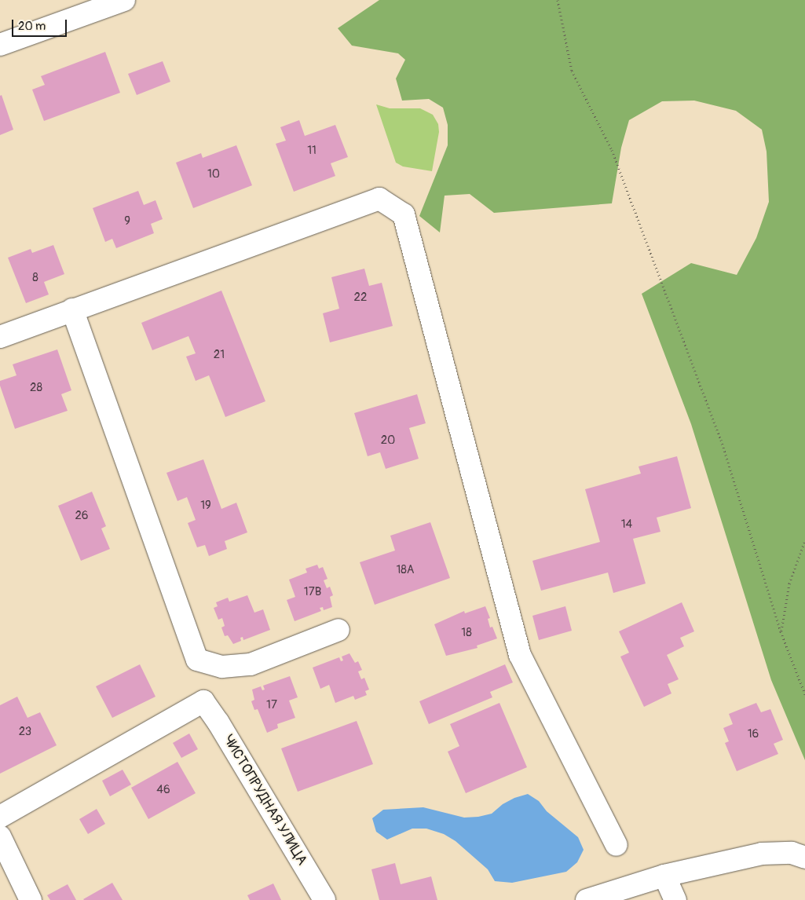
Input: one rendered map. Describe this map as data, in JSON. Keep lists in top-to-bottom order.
{
  "streets": {
    "street": ["ЧИСТОПРУДНАЯ УЛИЦА"]
  },
  "house_numbers": [
    "11",
    "10",
    "9",
    "8",
    "22",
    "21",
    "28",
    "20",
    "19",
    "26",
    "14",
    "18А",
    "17В",
    "18",
    "17",
    "23",
    "16",
    "46"
  ],
  "scale_bar": "20 m"
}
